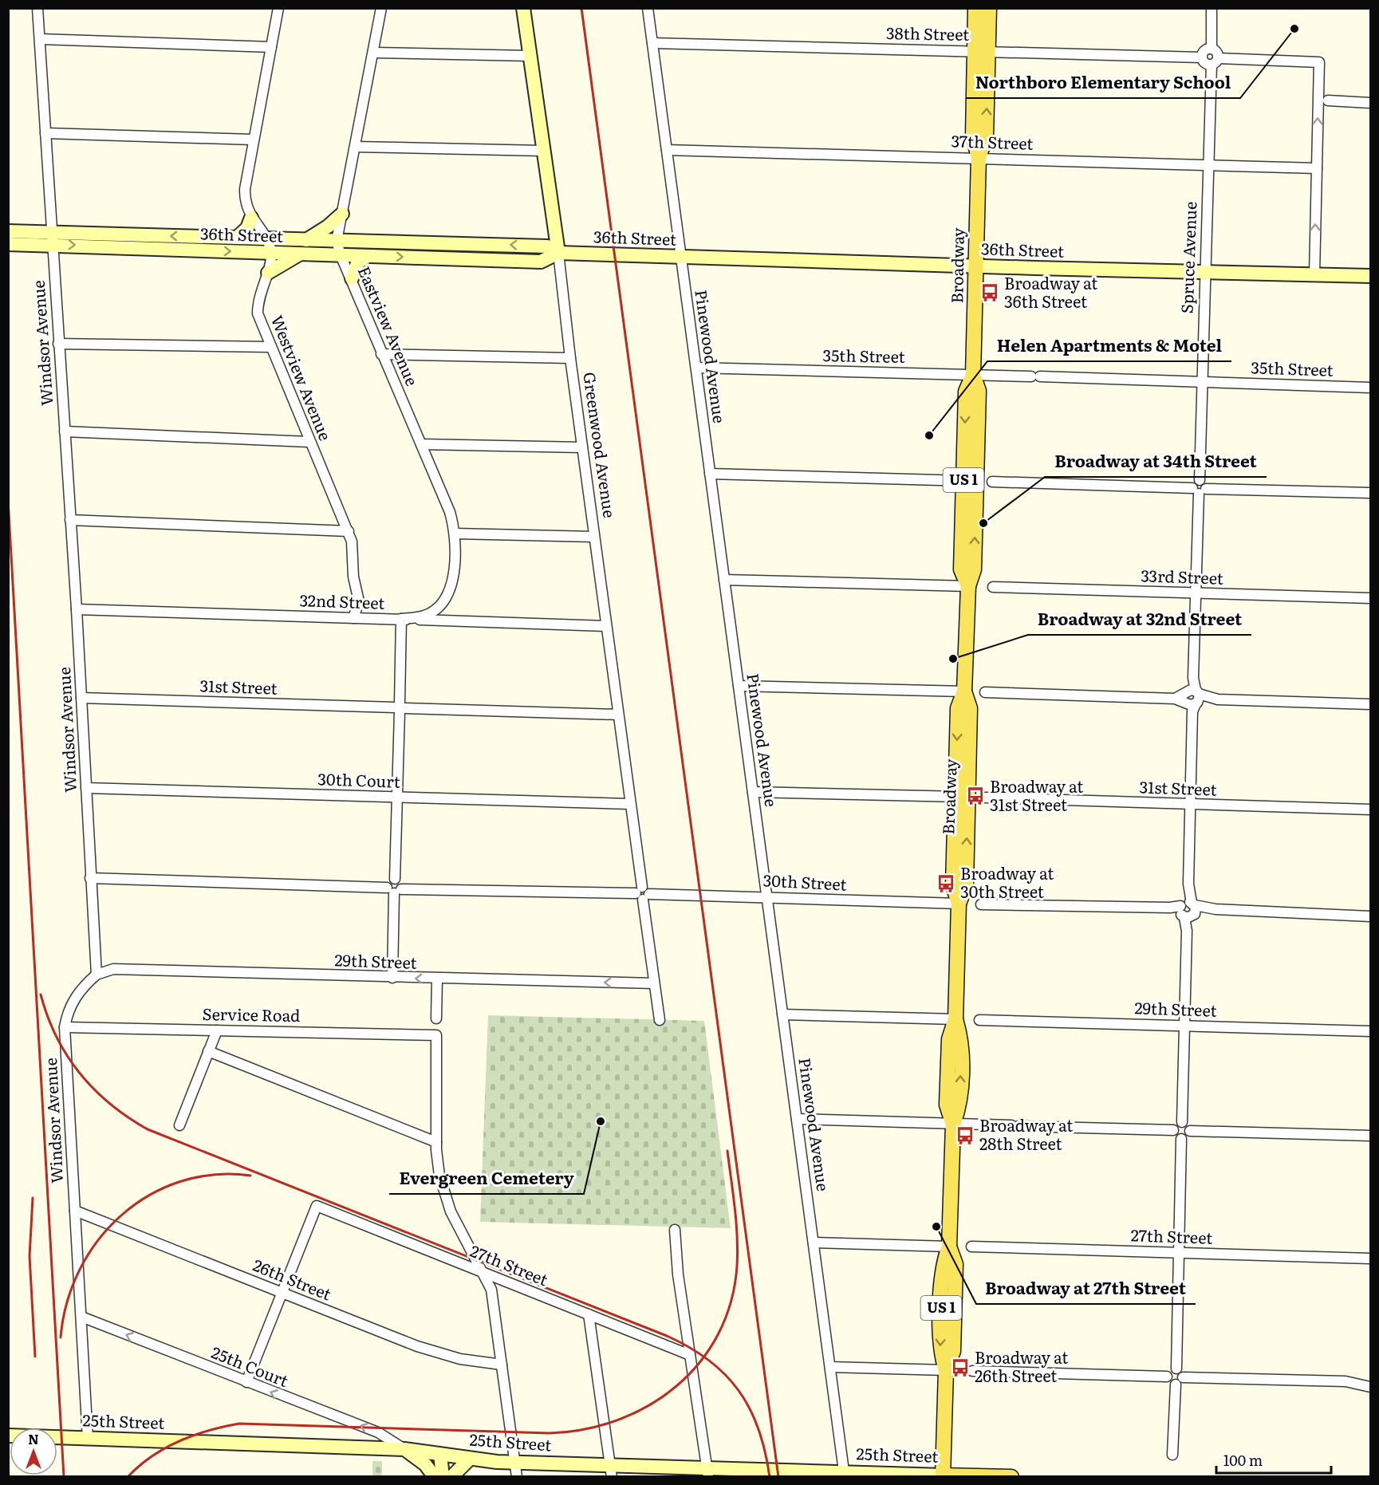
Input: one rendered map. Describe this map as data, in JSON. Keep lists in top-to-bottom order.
{
  "streets": {
    "main road": ["Broadway", "US 1", "25th Street"],
    "street": [
      "38th Street",
      "37th Street",
      "36th Street",
      "Spruce Avenue",
      "Eastview Avenue",
      "Windsor Avenue",
      "Pinewood Avenue",
      "35th Street",
      "Westview Avenue",
      "Greenwood Avenue",
      "33rd Street",
      "32nd Street",
      "31st Street",
      "30th Court",
      "30th Street",
      "29th Street",
      "Service Road",
      "27th Street",
      "26th Street",
      "25th Court"
    ]
  },
  "crossings": [
    ["38th Street", "Spruce Avenue"],
    ["38th Street", "Broadway"],
    ["38th Street", "Pinewood Avenue"],
    ["37th Street", "Spruce Avenue"],
    ["37th Street", "Broadway"],
    ["37th Street", "Pinewood Avenue"],
    ["36th Street", "Spruce Avenue"],
    ["36th Street", "Broadway"],
    ["36th Street", "Eastview Avenue"],
    ["36th Street", "Windsor Avenue"],
    ["36th Street", "Pinewood Avenue"],
    ["36th Street", "Westview Avenue"],
    ["36th Street", "Greenwood Avenue"],
    ["Spruce Avenue", "35th Street"],
    ["Broadway", "35th Street"],
    ["Broadway", "30th Street"],
    ["Broadway", "25th Street"],
    ["Eastview Avenue", "32nd Street"],
    ["Windsor Avenue", "32nd Street"],
    ["Windsor Avenue", "31st Street"],
    ["Windsor Avenue", "30th Court"],
    ["Windsor Avenue", "30th Street"],
    ["Windsor Avenue", "29th Street"],
    ["Windsor Avenue", "Service Road"],
    ["Windsor Avenue", "26th Street"],
    ["Windsor Avenue", "25th Court"],
    ["Windsor Avenue", "25th Street"],
    ["Pinewood Avenue", "35th Street"],
    ["Pinewood Avenue", "30th Street"],
    ["Pinewood Avenue", "25th Street"],
    ["Westview Avenue", "32nd Street"],
    ["Greenwood Avenue", "32nd Street"],
    ["Greenwood Avenue", "31st Street"],
    ["Greenwood Avenue", "30th Court"],
    ["Greenwood Avenue", "30th Street"],
    ["Greenwood Avenue", "29th Street"],
    ["27th Street", "26th Street"],
    ["25th Court", "25th Street"]
  ],
  "one_way": ["25th Court"],
  "places": {
    "other": [
      "Northboro Elementary School",
      "Helen Apartments & Motel",
      "Broadway at 34th Street",
      "Broadway at 32nd Street",
      "Evergreen Cemetery",
      "Broadway at 27th Street"
    ],
    "bus stop": [
      "Broadway at 36th Street",
      "Broadway at 31st Street",
      "Broadway at 30th Street",
      "Broadway at 28th Street",
      "Broadway at 26th Street"
    ]
  },
  "scale_bar": "100 m",
  "north": "top"
}
